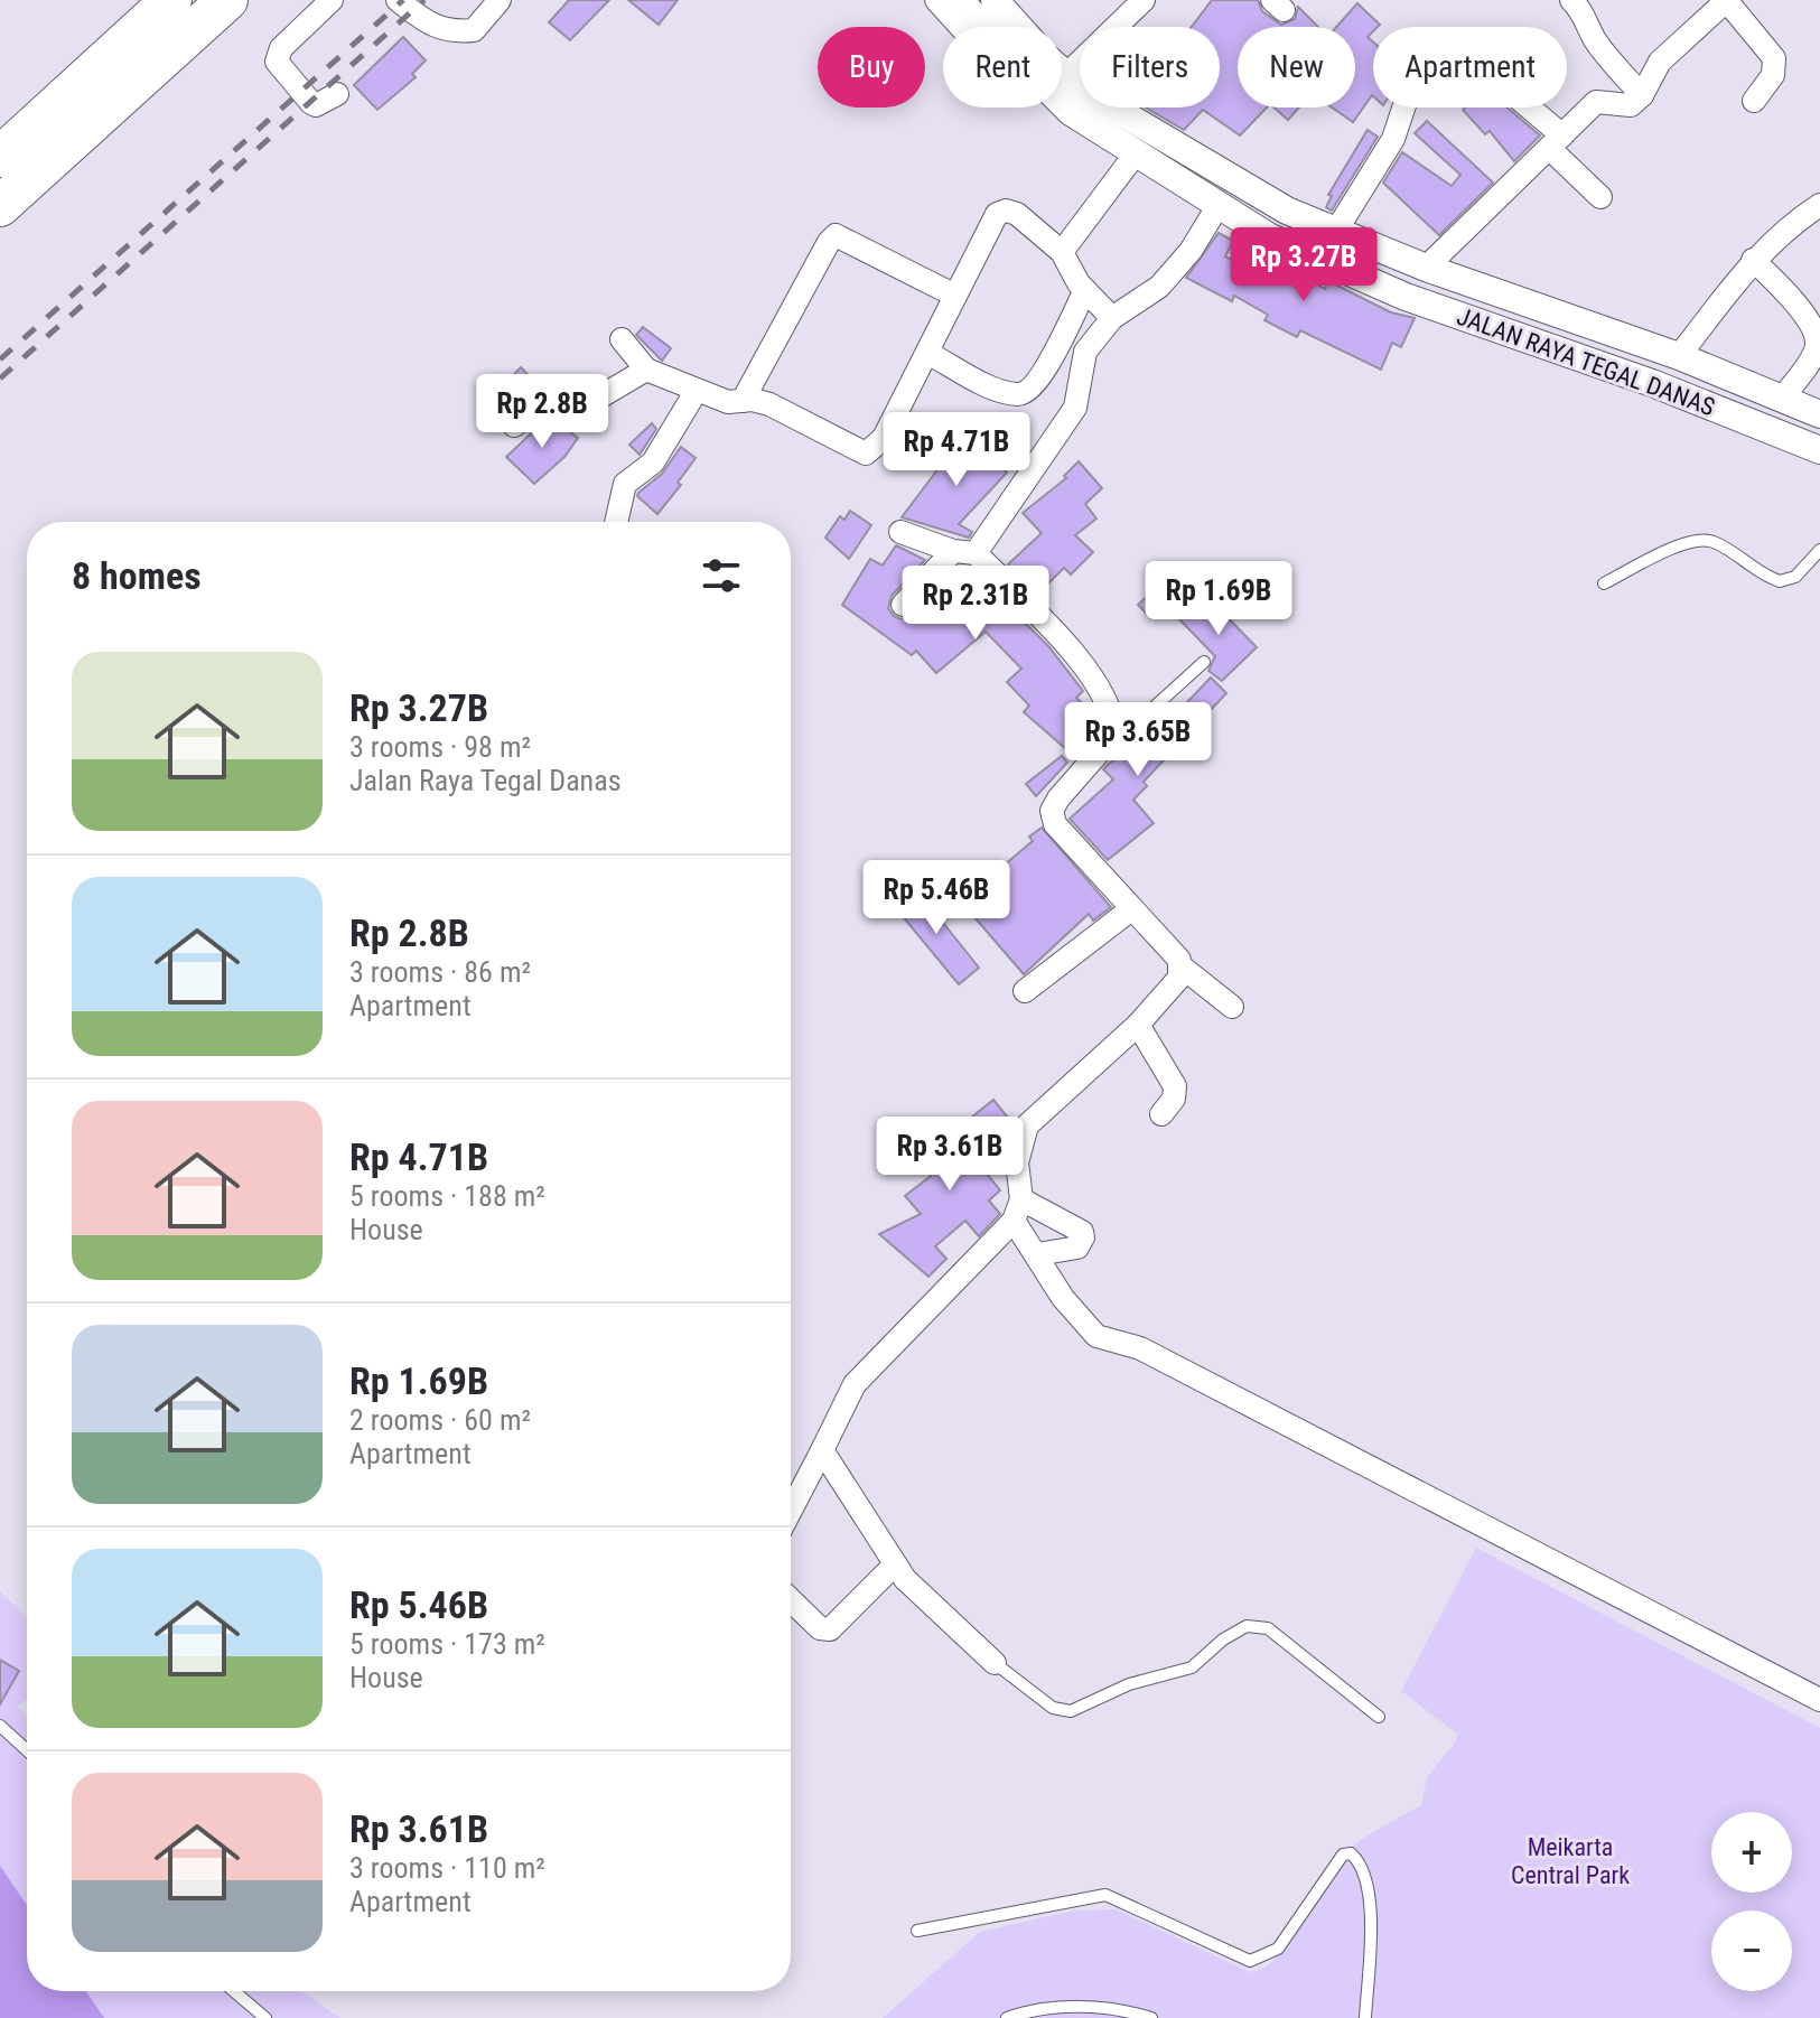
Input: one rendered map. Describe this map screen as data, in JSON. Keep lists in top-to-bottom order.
{
  "streets": {
    "street": ["JALAN RAYA TEGAL DANAS"]
  },
  "parks": ["Meikarta Central Park"],
  "page": {
    "chip": [
      "Buy",
      "Rent",
      "Filters",
      "New",
      "Apartment"
    ],
    "price": [
      "Rp 3.27B",
      "Rp 2.8B",
      "Rp 4.71B",
      "Rp 1.69B",
      "Rp 2.31B",
      "Rp 3.65B",
      "Rp 5.46B",
      "Rp 3.61B"
    ],
    "heading": "8 homes",
    "list": [
      {
        "name": "Rp 3.27B",
        "note": "3 rooms · 98 m² · Jalan Raya Tegal Danas"
      },
      {
        "name": "Rp 2.8B",
        "note": "3 rooms · 86 m² · Apartment"
      },
      {
        "name": "Rp 4.71B",
        "note": "5 rooms · 188 m² · House"
      },
      {
        "name": "Rp 1.69B",
        "note": "2 rooms · 60 m² · Apartment"
      },
      {
        "name": "Rp 5.46B",
        "note": "5 rooms · 173 m² · House"
      },
      {
        "name": "Rp 3.61B",
        "note": "3 rooms · 110 m² · Apartment"
      }
    ],
    "map_buttons": ["+", "−"]
  }
}
